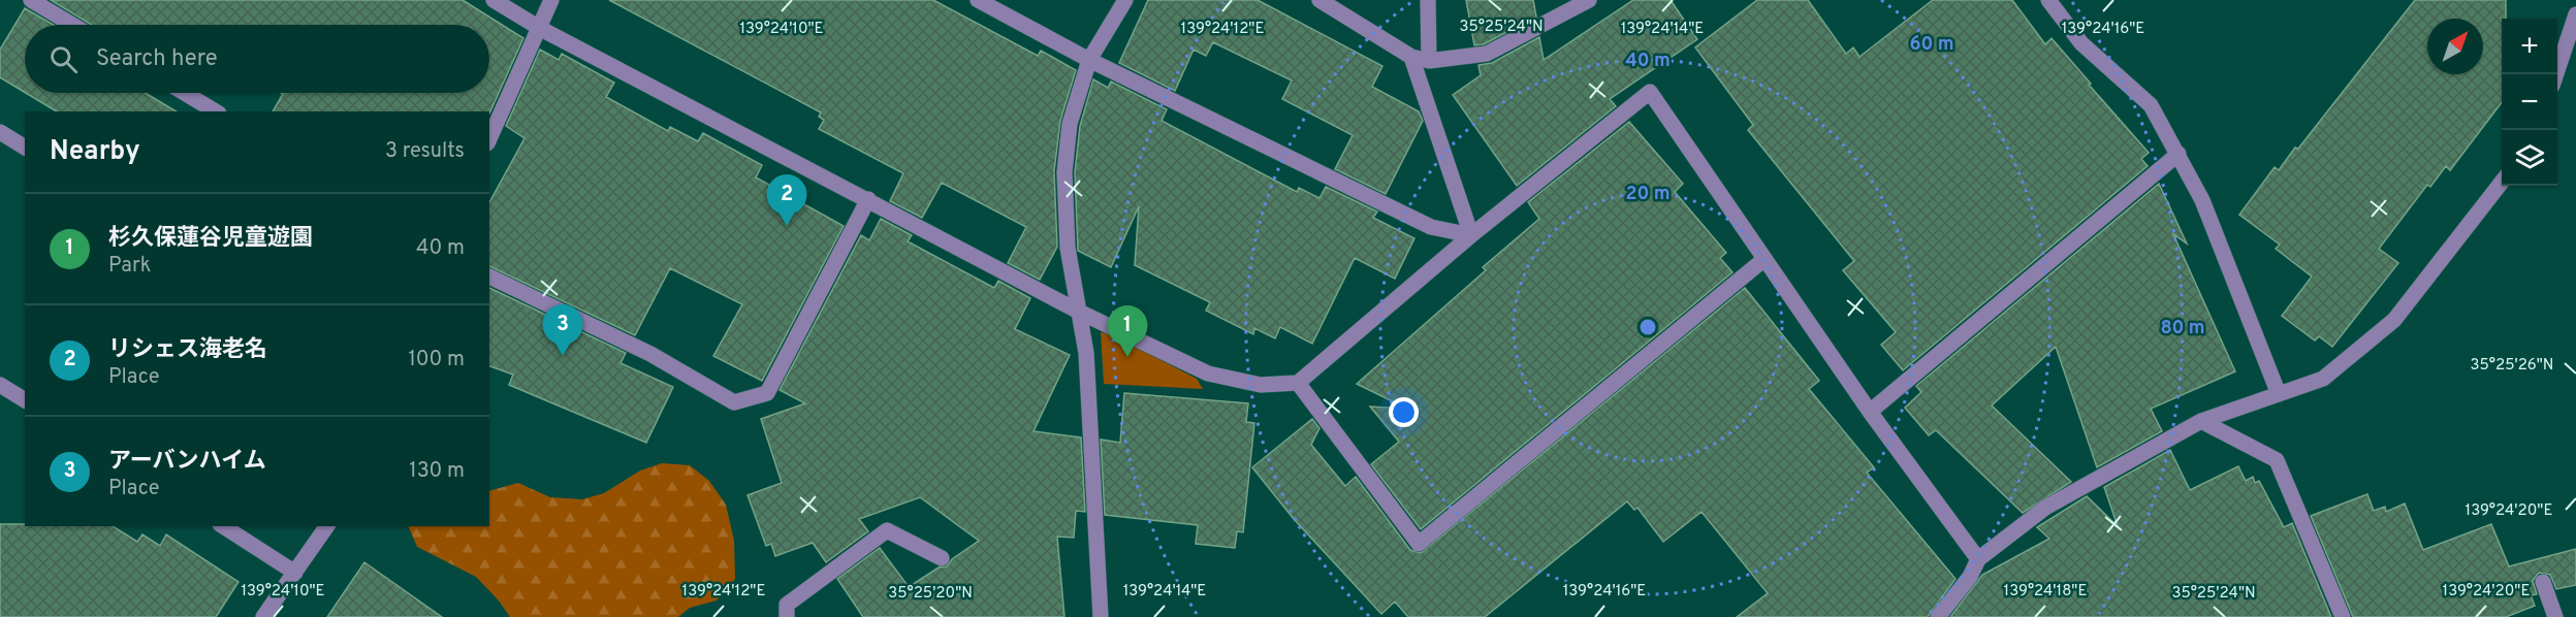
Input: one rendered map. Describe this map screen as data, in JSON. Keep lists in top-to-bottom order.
{
  "north": "top right",
  "page": {
    "map_buttons": ["+", "−"],
    "search": "Search here",
    "heading": ["Nearby", "3 results"],
    "pins": ["2", "3", "1"],
    "list": [
      {
        "mark": "1",
        "name": "杉久保蓮谷児童遊園",
        "note": "Park",
        "value": "40 m"
      },
      {
        "mark": "2",
        "name": "リシェス海老名",
        "note": "Place",
        "value": "100 m"
      },
      {
        "mark": "3",
        "name": "アーバンハイム",
        "note": "Place",
        "value": "130 m"
      }
    ]
  },
  "coordinates": [
    "35°25'24\"N",
    "139°24'10\"E",
    "139°24'12\"E",
    "139°24'14\"E",
    "139°24'16\"E",
    "35°25'26\"N",
    "139°24'20\"E",
    "139°24'18\"E",
    "35°25'20\"N"
  ],
  "rings": [
    "60 m",
    "40 m",
    "20 m",
    "80 m"
  ]
}
